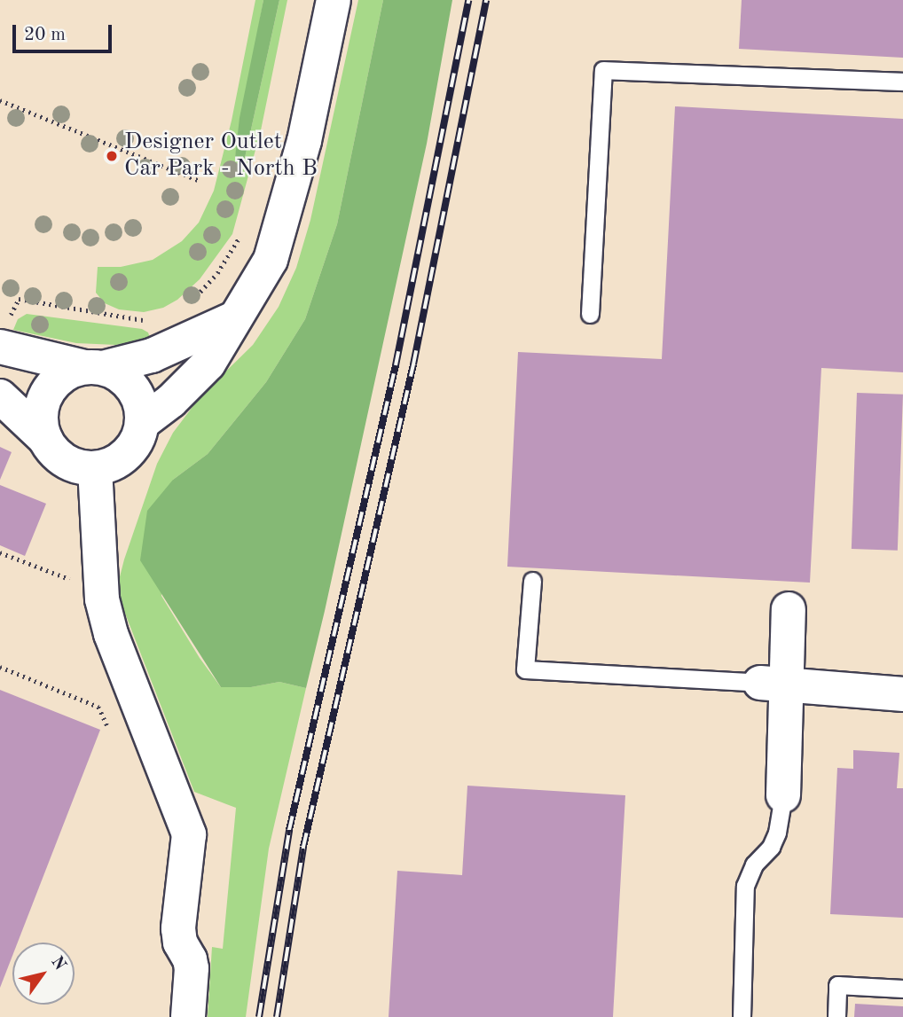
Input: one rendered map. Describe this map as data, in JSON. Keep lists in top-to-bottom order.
{
  "places": ["Designer Outlet Car Park - North B"],
  "scale_bar": "20 m",
  "north": "top right"
}
